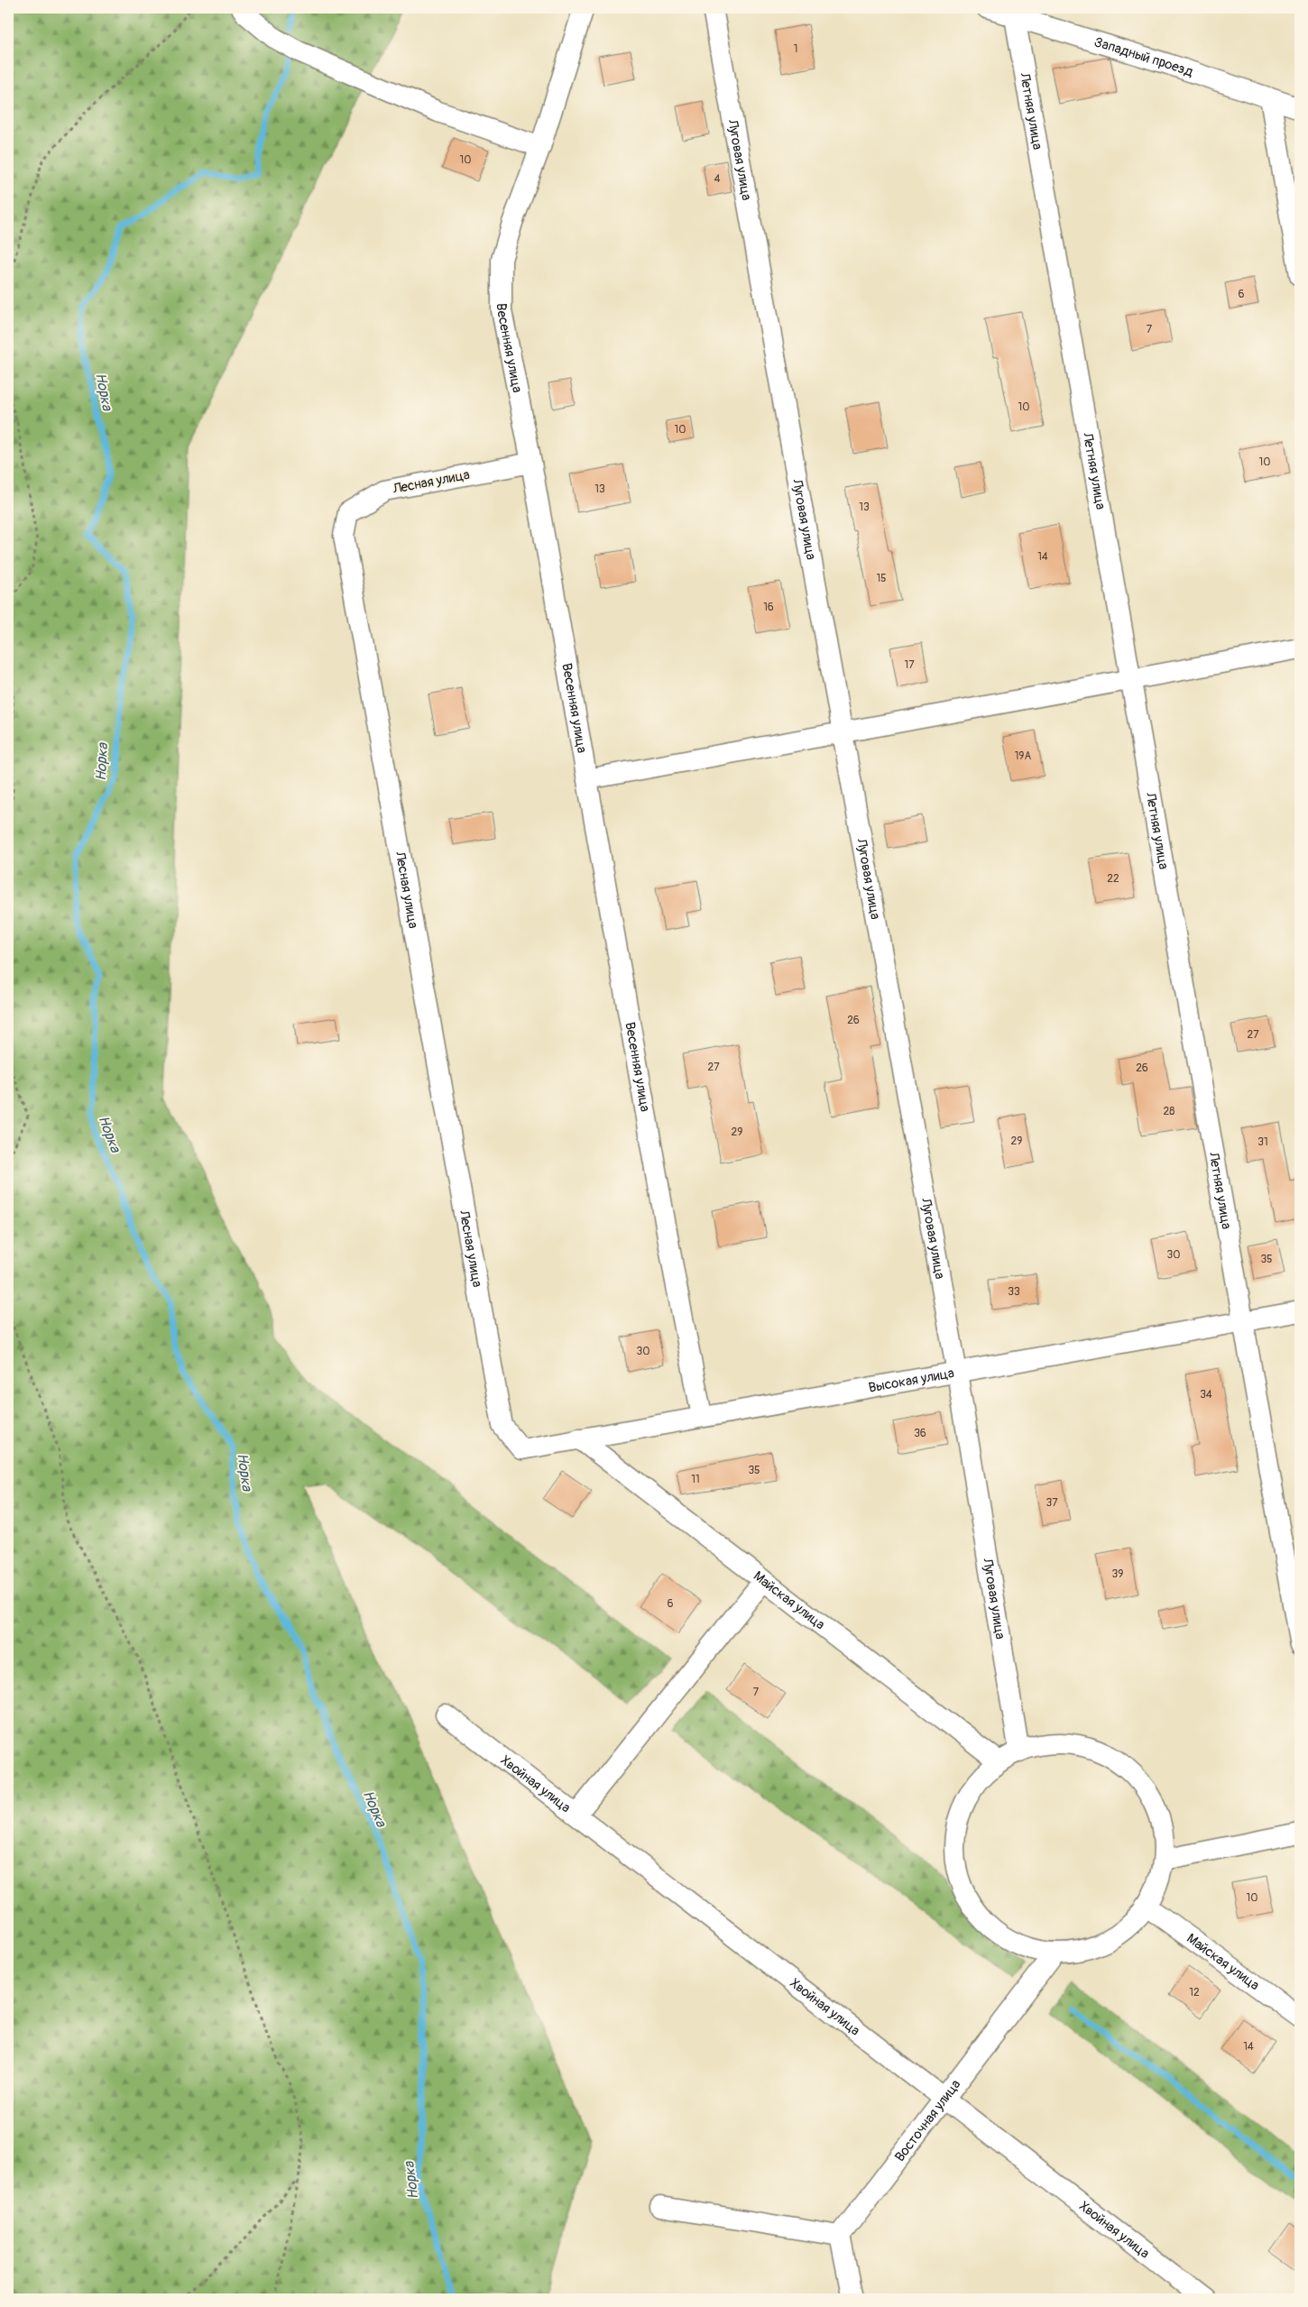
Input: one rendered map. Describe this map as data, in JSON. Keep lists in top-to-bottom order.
{
  "streets": {
    "street": [
      "Западный проезд",
      "Летняя улица",
      "Луговая улица",
      "Весенняя улица",
      "Лесная улица",
      "Высокая улица",
      "Майская улица",
      "Хвойная улица",
      "Восточная улица"
    ]
  },
  "crossings": [
    ["Западный проезд", "Летняя улица"],
    ["Летняя улица", "Высокая улица"],
    ["Луговая улица", "Высокая улица"],
    ["Весенняя улица", "Лесная улица"],
    ["Весенняя улица", "Высокая улица"],
    ["Лесная улица", "Высокая улица"],
    ["Высокая улица", "Майская улица"],
    ["Хвойная улица", "Восточная улица"]
  ],
  "water": ["Норка"],
  "house_numbers": [
    "1",
    "10",
    "4",
    "6",
    "7",
    "10",
    "10",
    "10",
    "13",
    "13",
    "14",
    "15",
    "16",
    "17",
    "19А",
    "22",
    "26",
    "27",
    "27",
    "26",
    "28",
    "29",
    "29",
    "31",
    "30",
    "35",
    "33",
    "30",
    "34",
    "36",
    "35",
    "11",
    "37",
    "39",
    "6",
    "7",
    "10",
    "12",
    "14"
  ]
}
